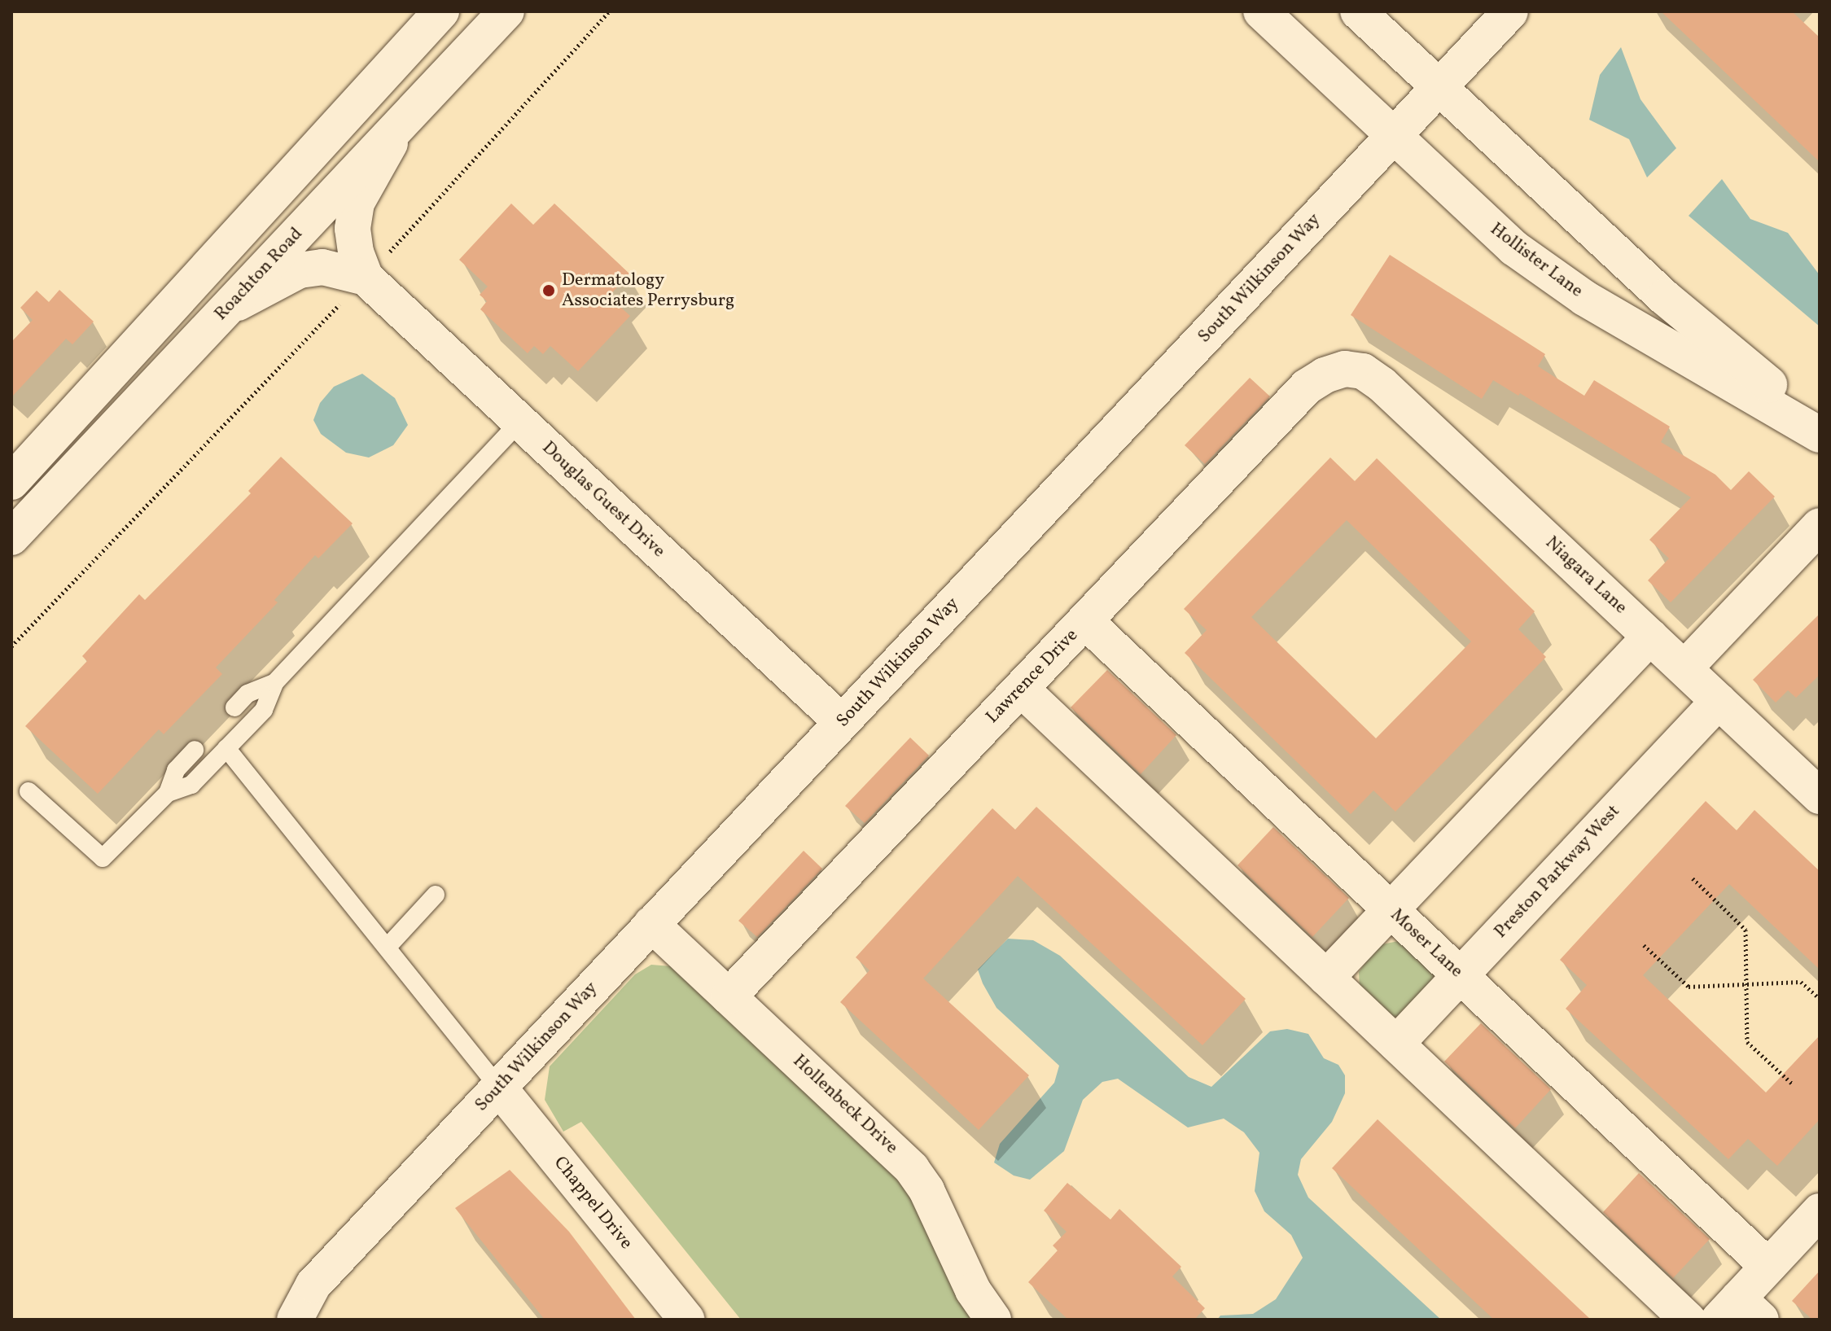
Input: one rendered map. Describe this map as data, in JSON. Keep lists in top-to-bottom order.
{
  "streets": {
    "street": [
      "Hollister Lane",
      "Roachton Road",
      "South Wilkinson Way",
      "Douglas Guest Drive",
      "Niagara Lane",
      "Lawrence Drive",
      "Preston Parkway West",
      "Moser Lane",
      "Hollenbeck Drive",
      "Chappel Drive"
    ]
  },
  "crossings": [
    ["Hollister Lane", "South Wilkinson Way"],
    ["Roachton Road", "Douglas Guest Drive"],
    ["South Wilkinson Way", "Douglas Guest Drive"],
    ["South Wilkinson Way", "Hollenbeck Drive"],
    ["South Wilkinson Way", "Chappel Drive"],
    ["Niagara Lane", "Lawrence Drive"],
    ["Niagara Lane", "Preston Parkway West"],
    ["Lawrence Drive", "Moser Lane"],
    ["Lawrence Drive", "Hollenbeck Drive"],
    ["Preston Parkway West", "Moser Lane"]
  ],
  "places": ["Dermatology Associates Perrysburg"]
}
